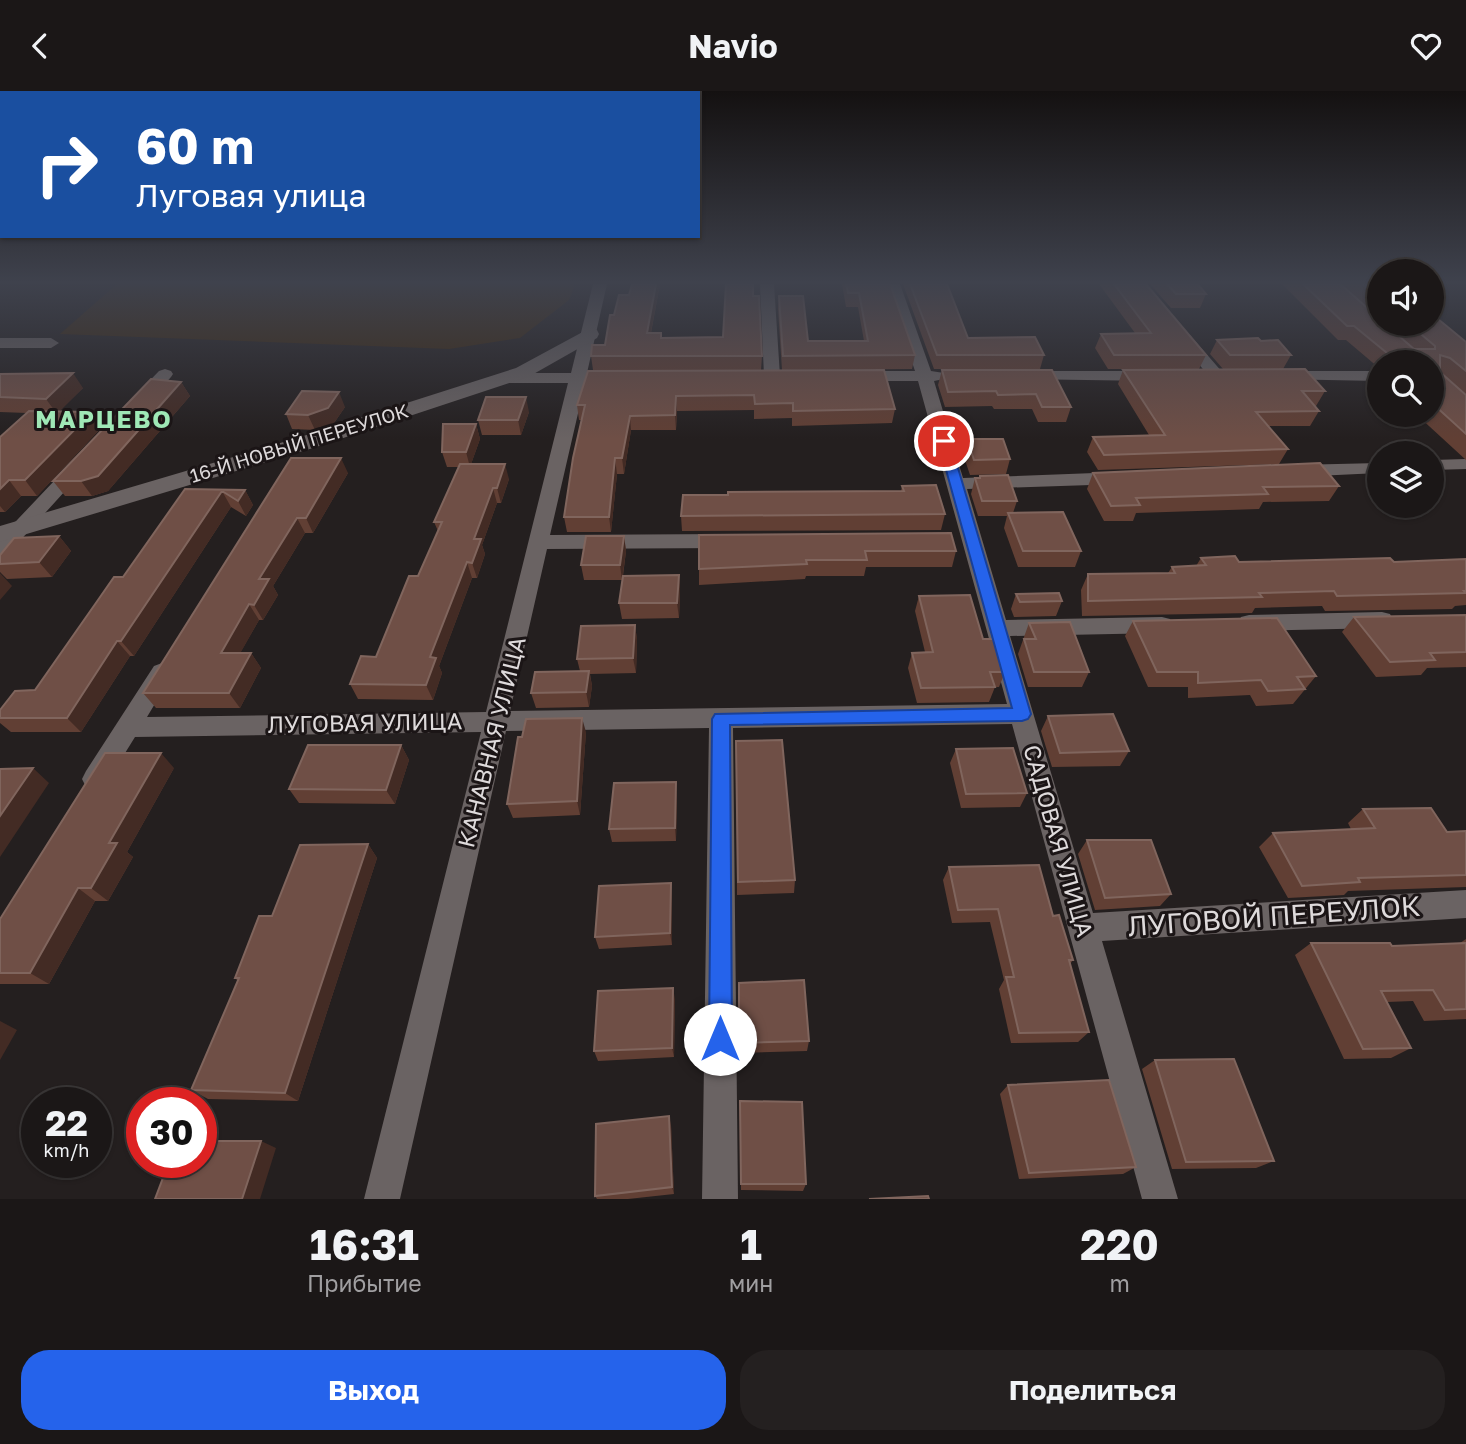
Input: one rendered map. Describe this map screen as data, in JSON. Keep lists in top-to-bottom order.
{
  "streets": {
    "street": [
      "16-Й НОВЫЙ ПЕРЕУЛОК",
      "ЛУГОВАЯ УЛИЦА",
      "КАНАВНАЯ УЛИЦА",
      "САДОВАЯ УЛИЦА",
      "ЛУГОВОЙ ПЕРЕУЛОК"
    ]
  },
  "crossings": [
    ["ЛУГОВАЯ УЛИЦА", "КАНАВНАЯ УЛИЦА"],
    ["ЛУГОВАЯ УЛИЦА", "САДОВАЯ УЛИЦА"],
    ["САДОВАЯ УЛИЦА", "ЛУГОВОЙ ПЕРЕУЛОК"]
  ],
  "districts": ["МАРЦЕВО"],
  "page": {
    "header": "Navio",
    "turn": ["60 m", "Луговая улица"],
    "speed": "22 km/h",
    "limit": "30",
    "eta": [
      "16:31",
      "Прибытие",
      "1",
      "мин",
      "220",
      "m"
    ],
    "buttons": ["Выход", "Поделиться"]
  }
}
